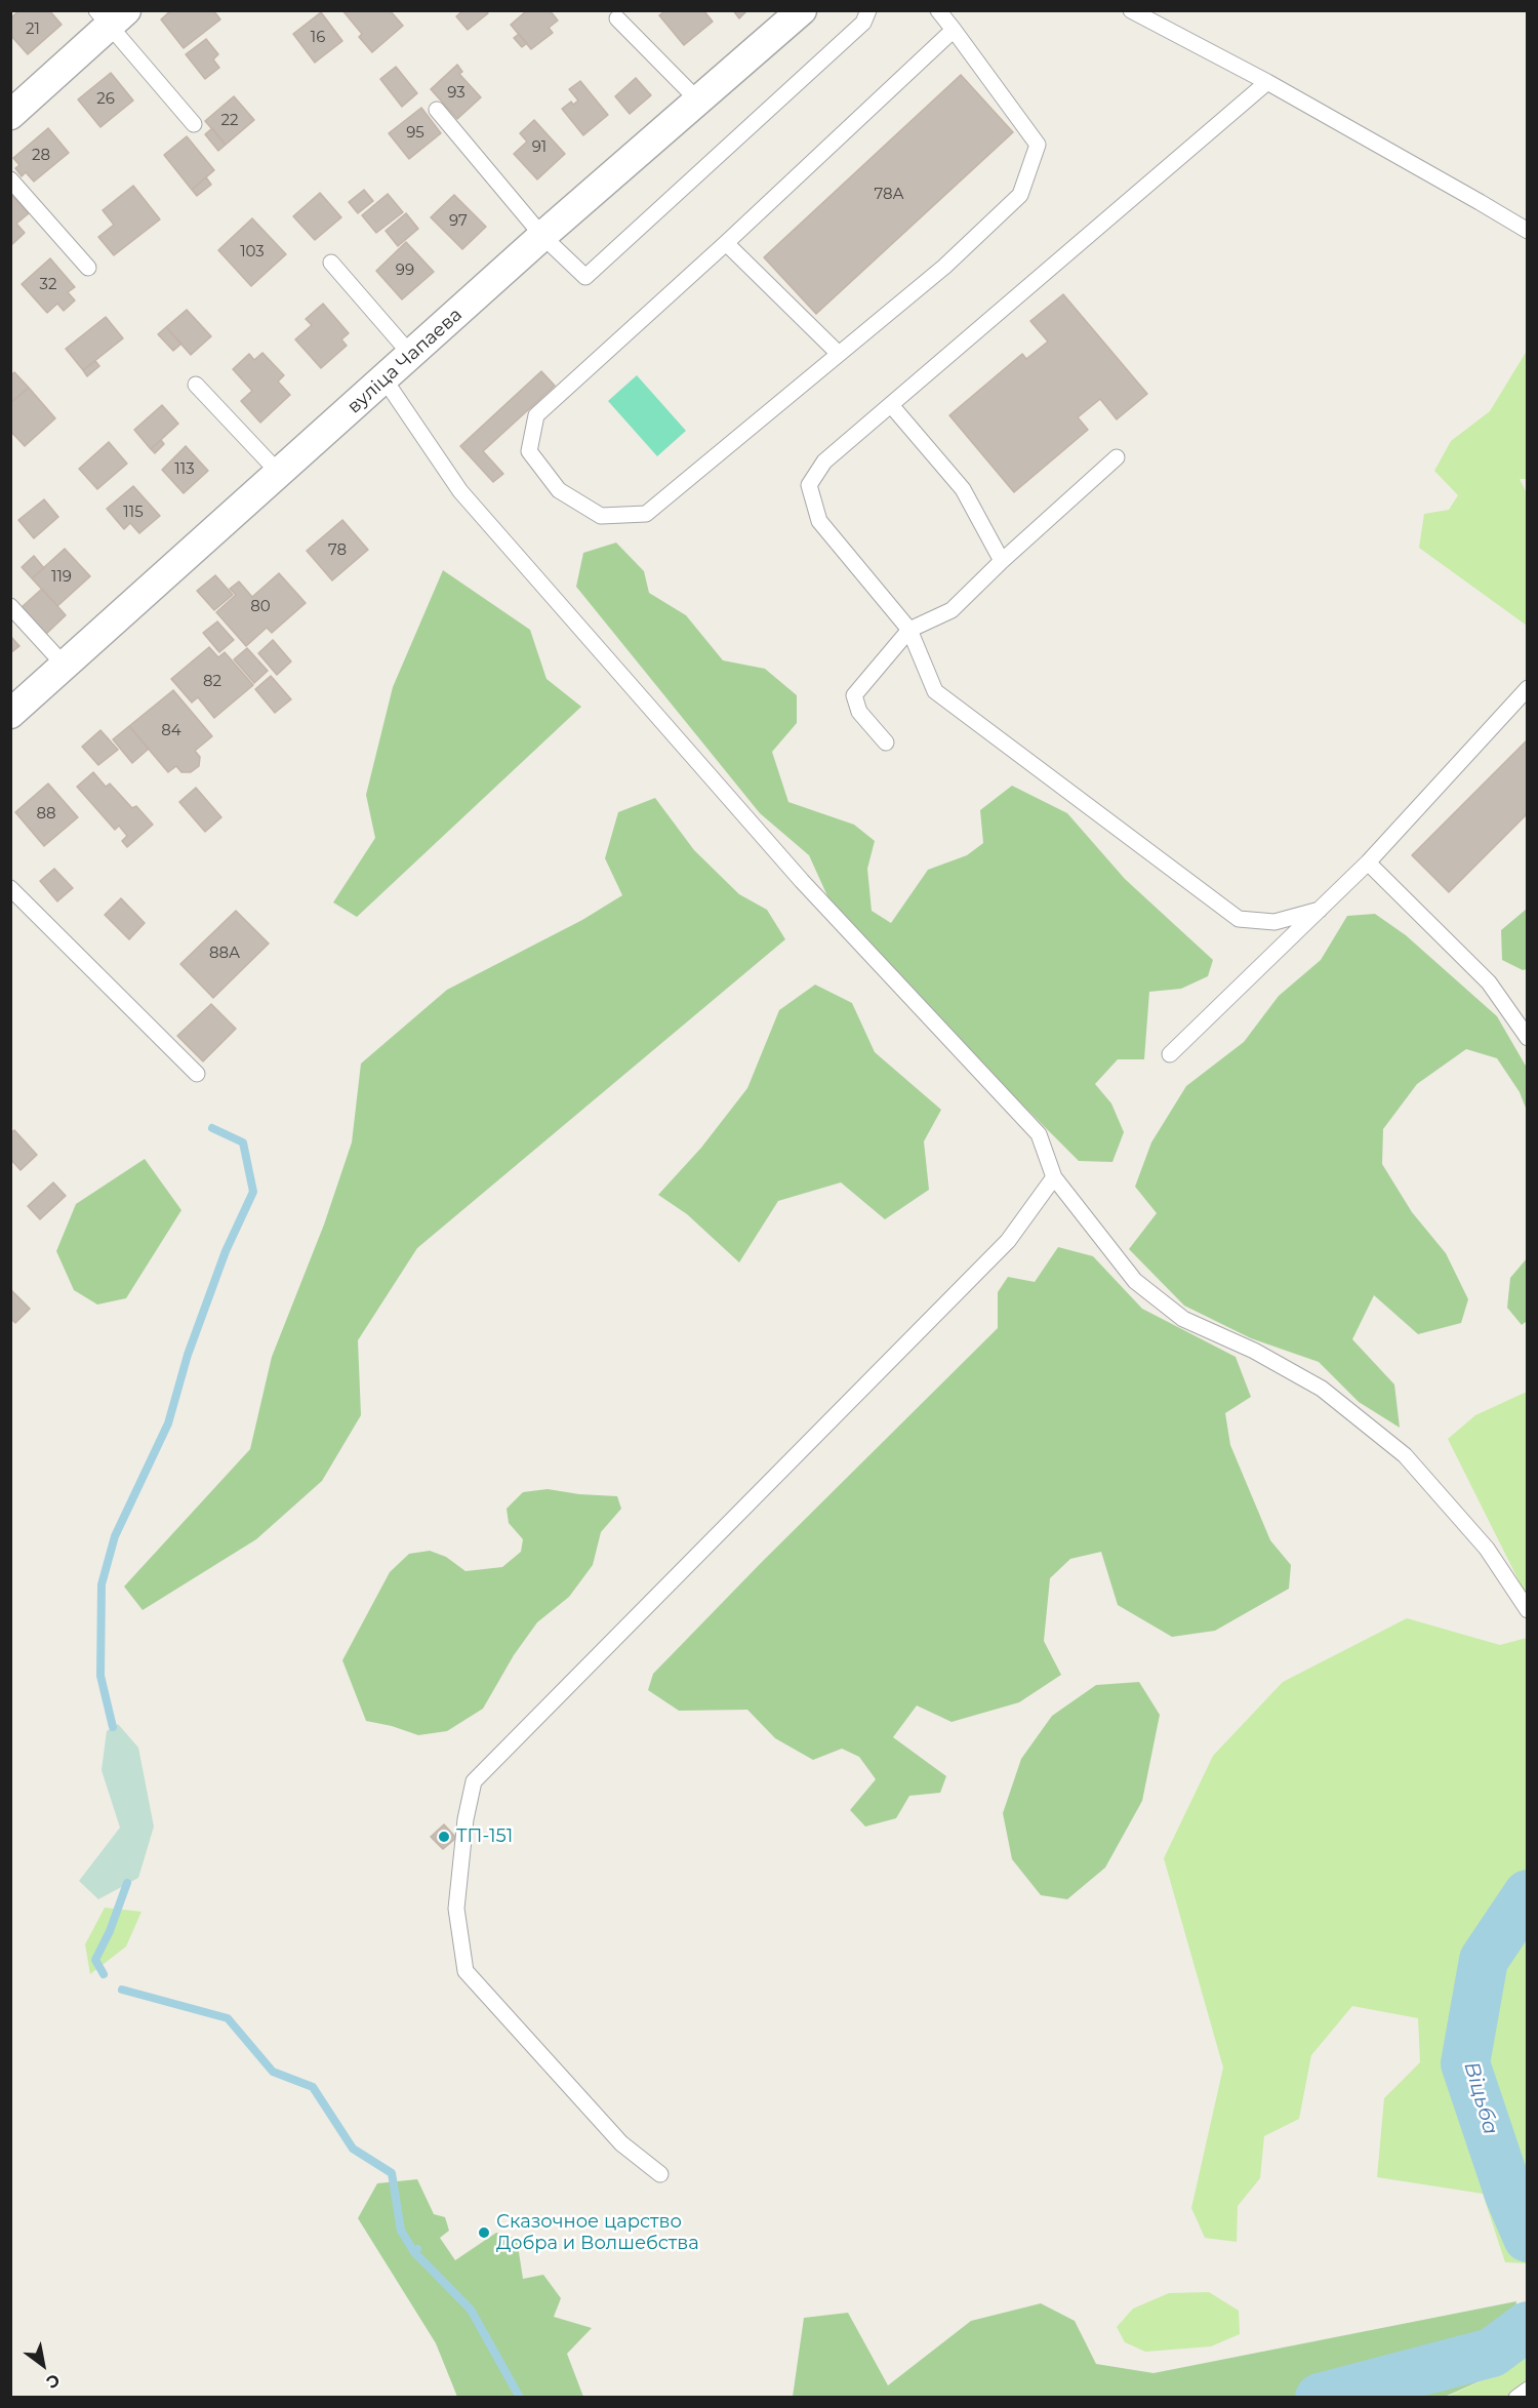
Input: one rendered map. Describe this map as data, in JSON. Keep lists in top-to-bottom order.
{
  "streets": {
    "street": ["вуліца Чапаева"]
  },
  "water": ["Віцьба"],
  "places": ["ТП-151", "Сказочное царство Добра и Волшебства"],
  "house_numbers": [
    "21",
    "16",
    "93",
    "26",
    "22",
    "95",
    "91",
    "28",
    "78А",
    "97",
    "103",
    "99",
    "32",
    "113",
    "115",
    "78",
    "119",
    "80",
    "82",
    "84",
    "88",
    "88А"
  ],
  "north": "bottom right"
}
